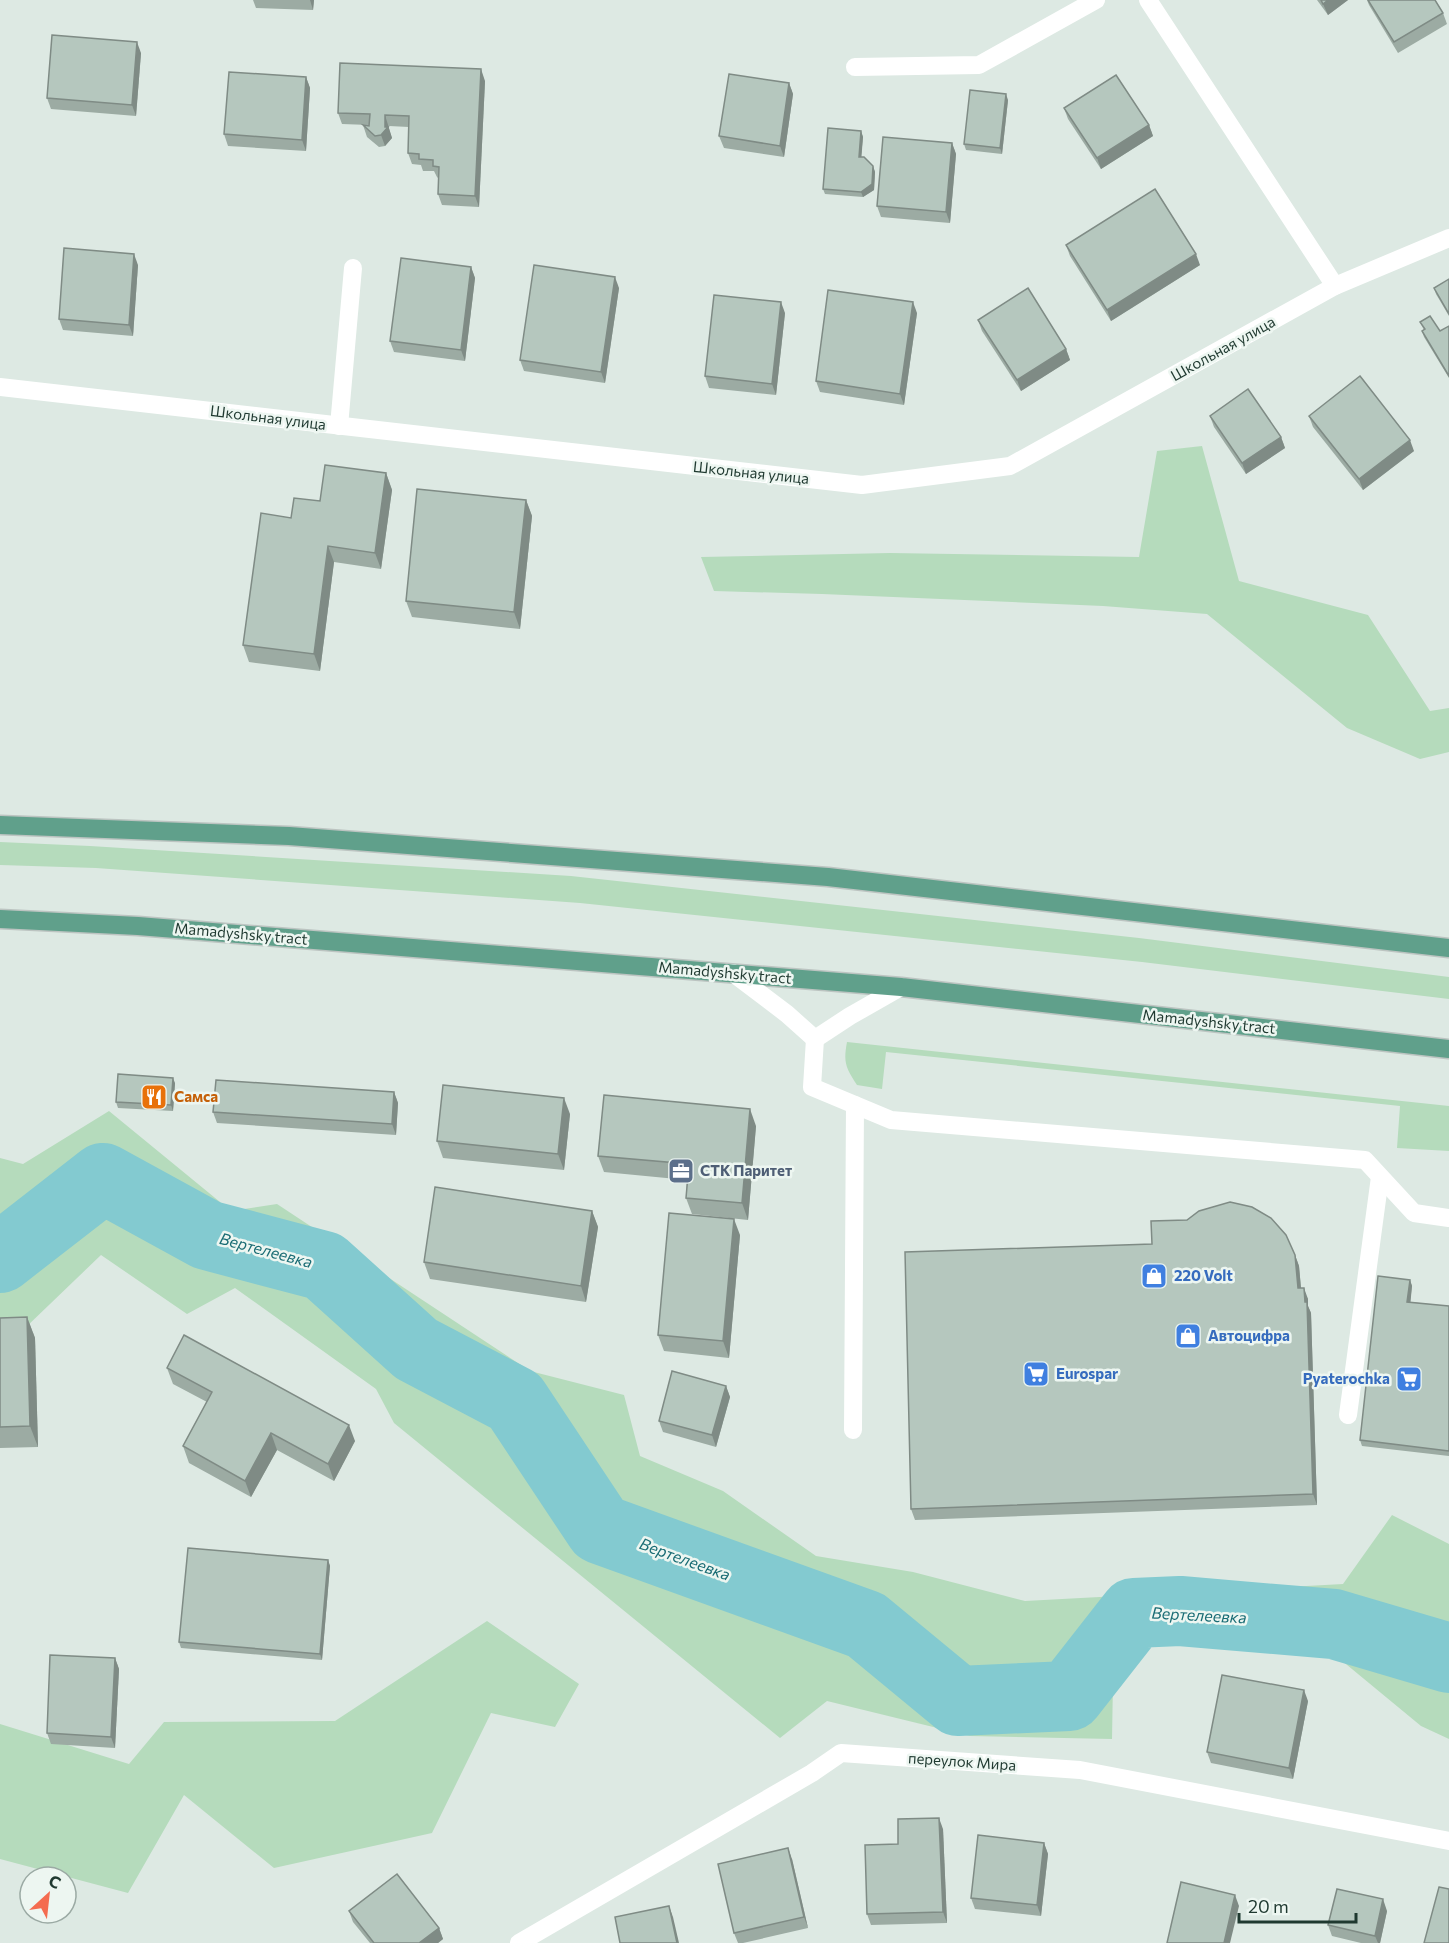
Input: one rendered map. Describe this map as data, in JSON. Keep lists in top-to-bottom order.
{
  "streets": {
    "main road": ["Mamadyshsky tract"],
    "street": ["Школьная улица", "переулок Мира"]
  },
  "water": ["Вертелеевка"],
  "places": {
    "restaurant": ["Самса"],
    "office": ["СТК Паритет"],
    "shop": ["220 Volt", "Автоцифра"],
    "supermarket": ["Eurospar", "Pyaterochka"]
  },
  "scale_bar": "20 m",
  "north": "top right"
}
